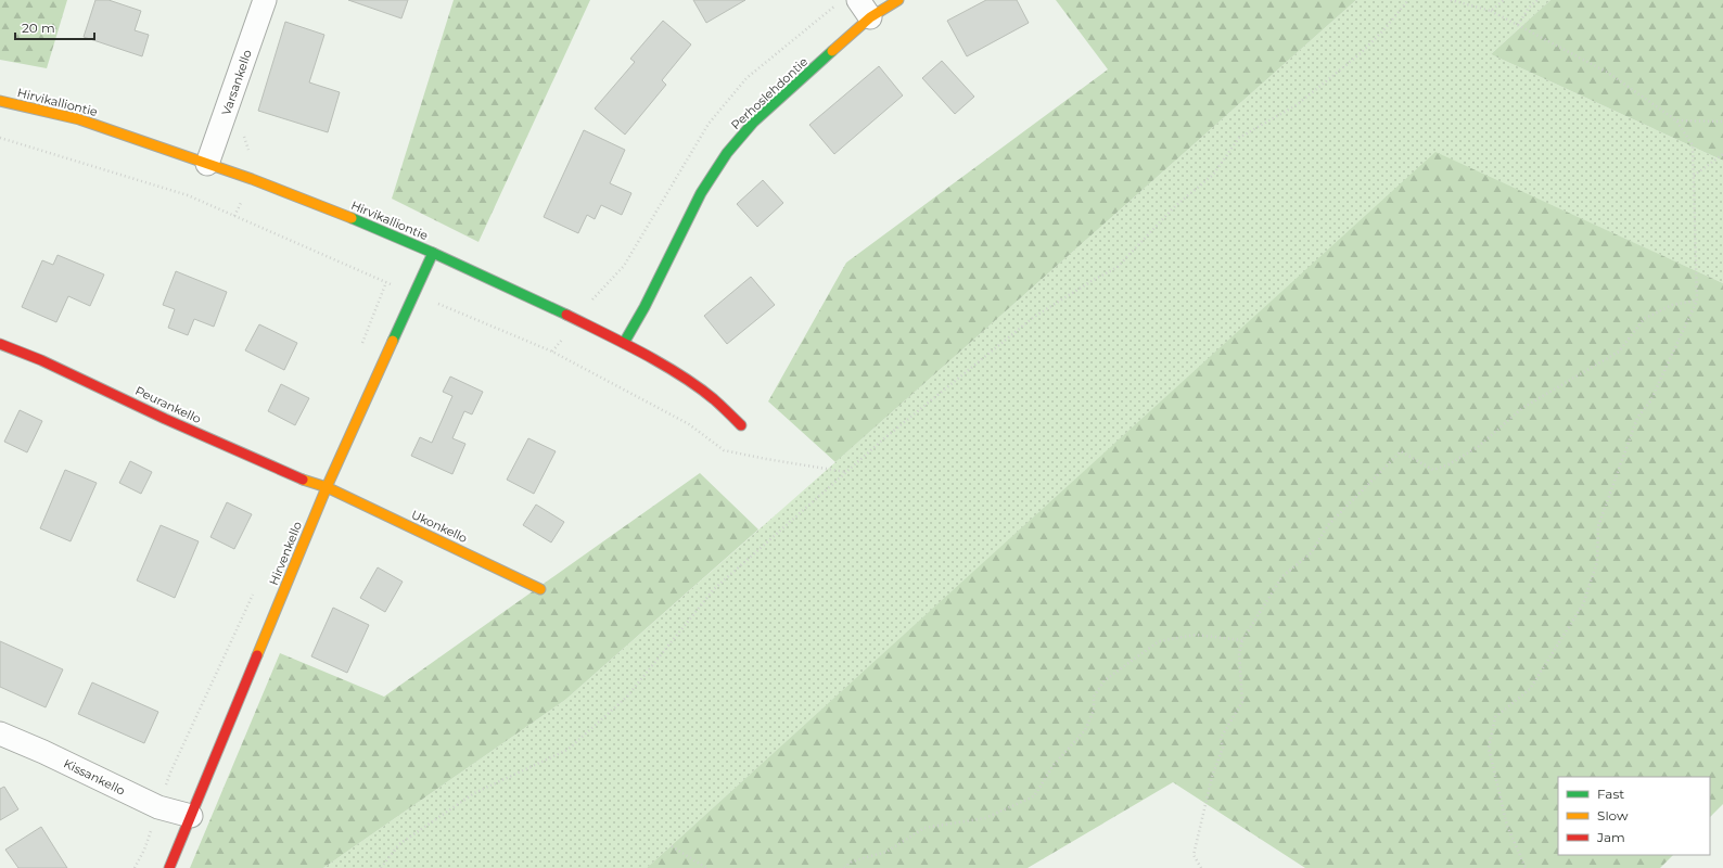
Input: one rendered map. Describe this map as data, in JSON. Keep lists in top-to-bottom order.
{
  "streets": {
    "street": [
      "Varsankello",
      "Perhoslehdontie",
      "Hirvikalliontie",
      "Peurankello",
      "Ukonkello",
      "Hirvenkello",
      "Kissankello"
    ]
  },
  "crossings": [
    ["Varsankello", "Hirvikalliontie"],
    ["Perhoslehdontie", "Hirvikalliontie"],
    ["Hirvikalliontie", "Hirvenkello"],
    ["Peurankello", "Ukonkello"],
    ["Peurankello", "Hirvenkello"],
    ["Ukonkello", "Hirvenkello"],
    ["Hirvenkello", "Kissankello"]
  ],
  "legend": ["Fast", "Slow", "Jam"],
  "scale_bar": "20 m"
}
